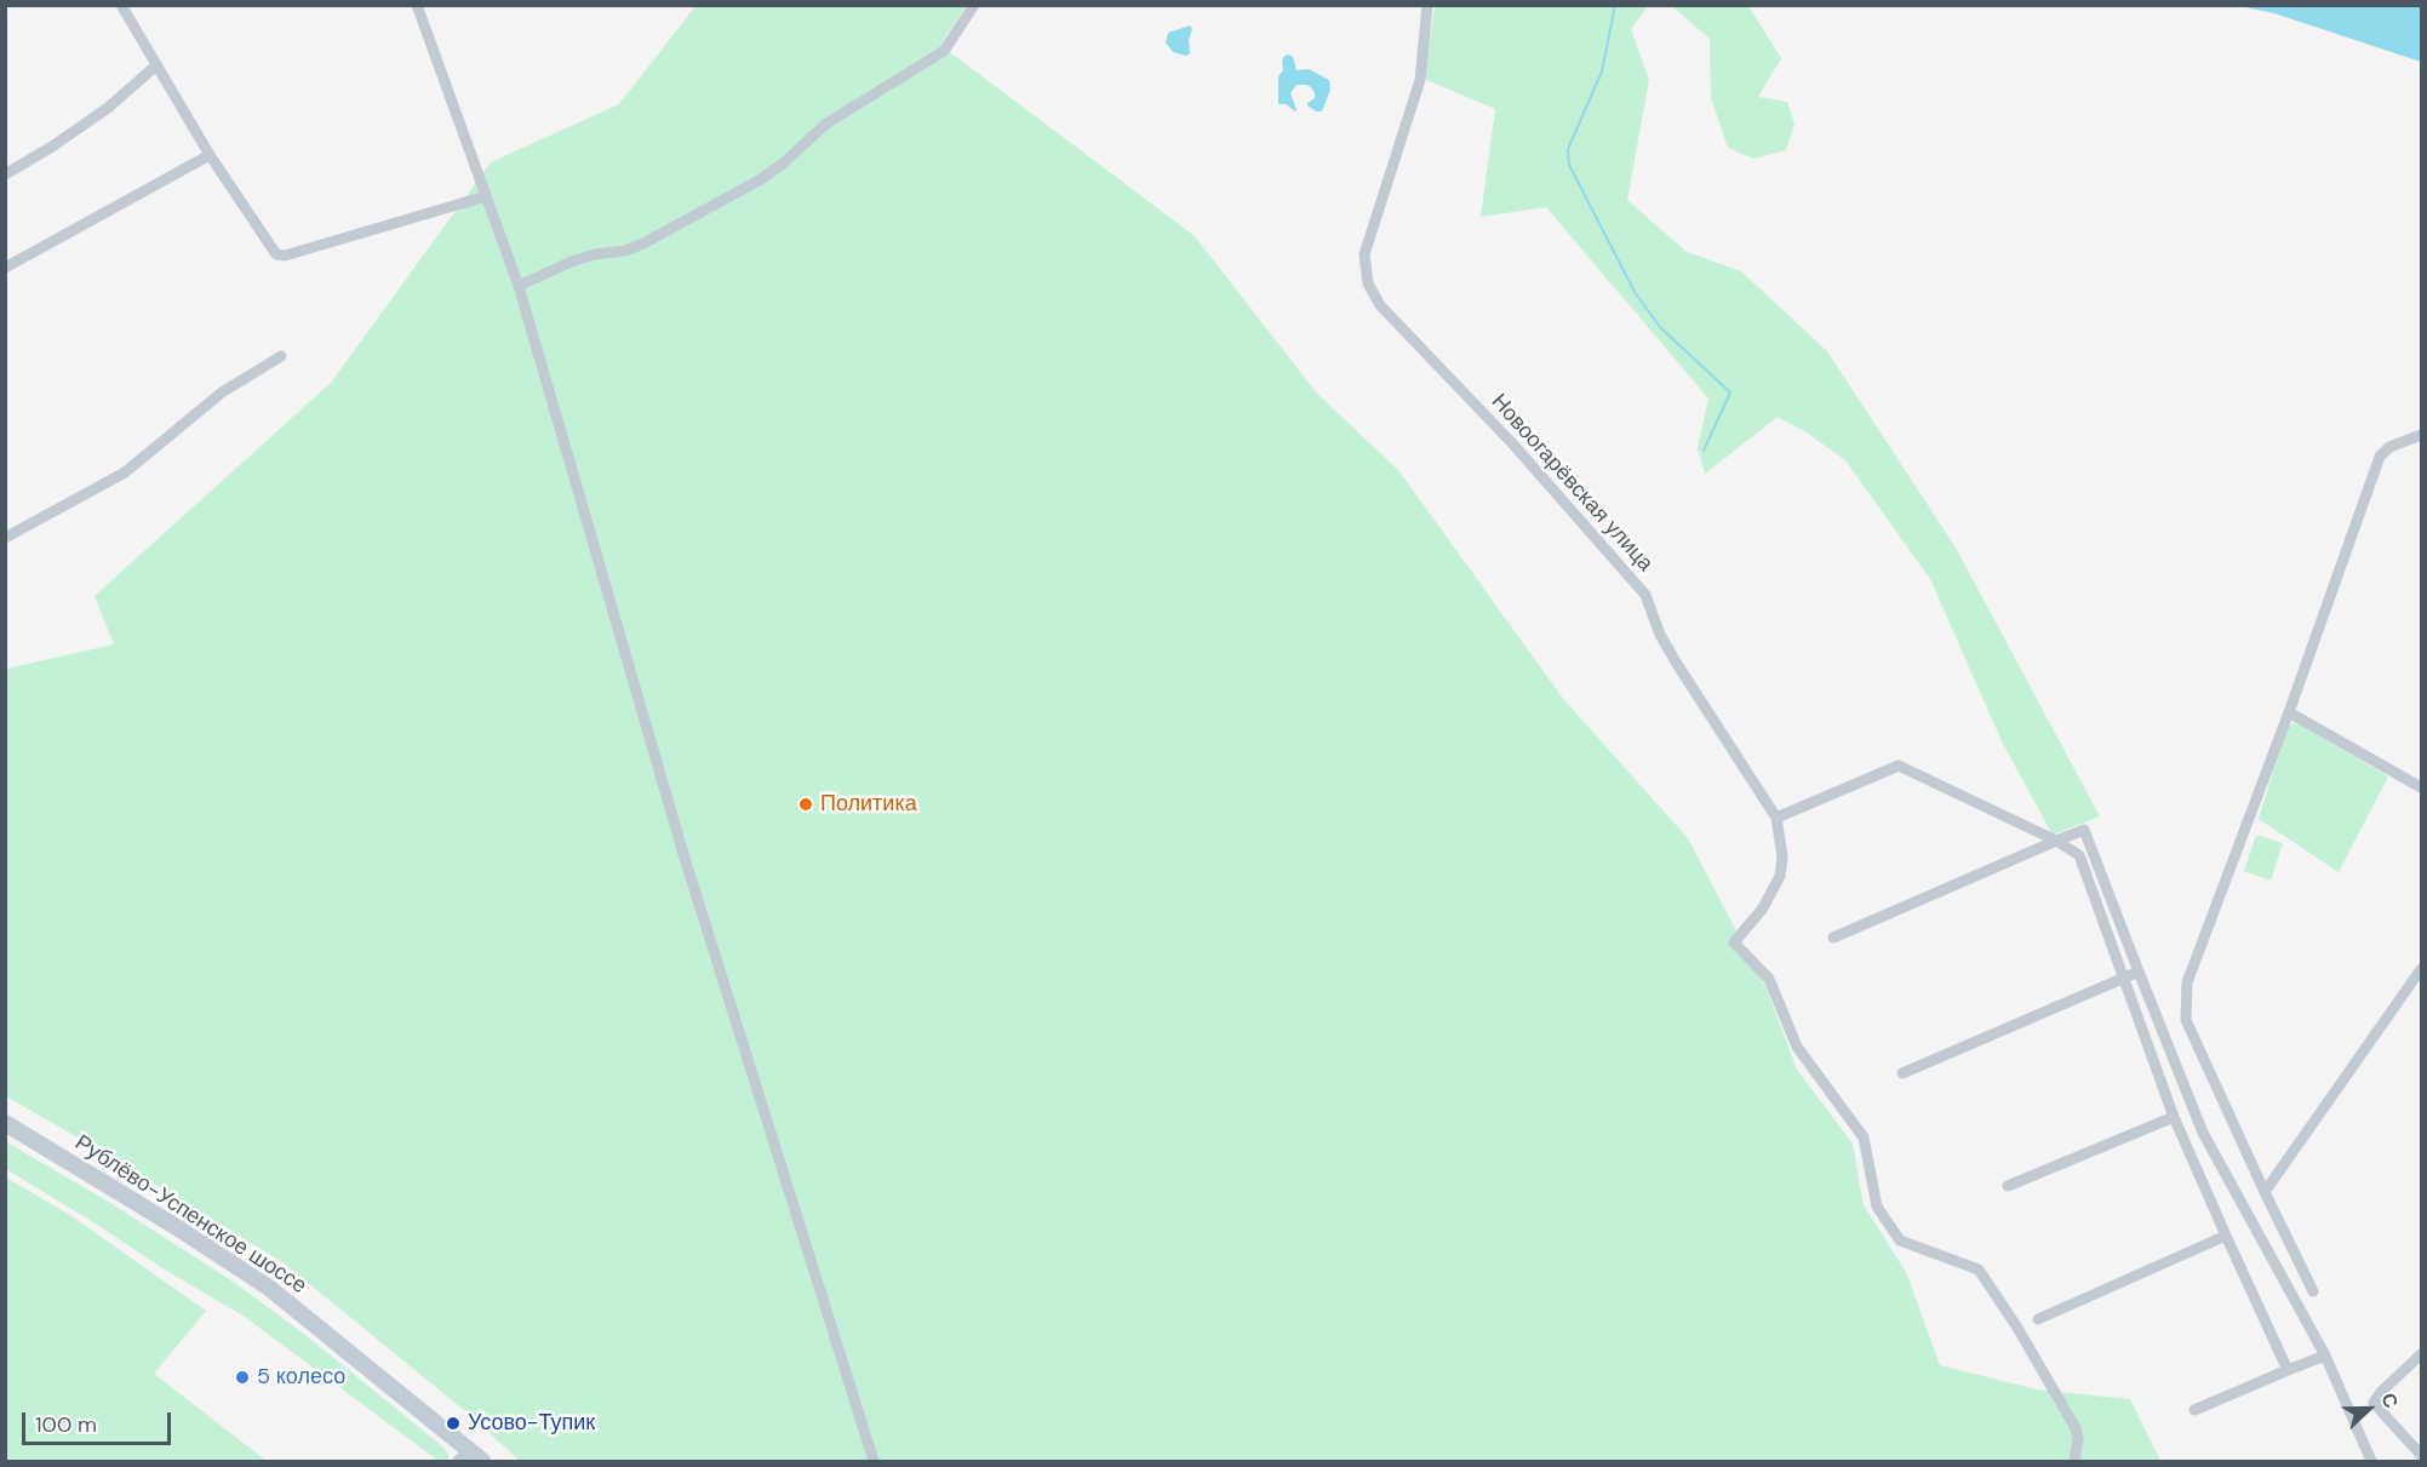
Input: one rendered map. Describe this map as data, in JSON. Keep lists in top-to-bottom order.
{
  "streets": {
    "main road": ["Рублёво-Успенское шоссе"],
    "street": ["Новоогарёвская улица"]
  },
  "places": ["Политика", "5 колесо", "Усово-Тупик"],
  "scale_bar": "100 m",
  "north": "right"
}
